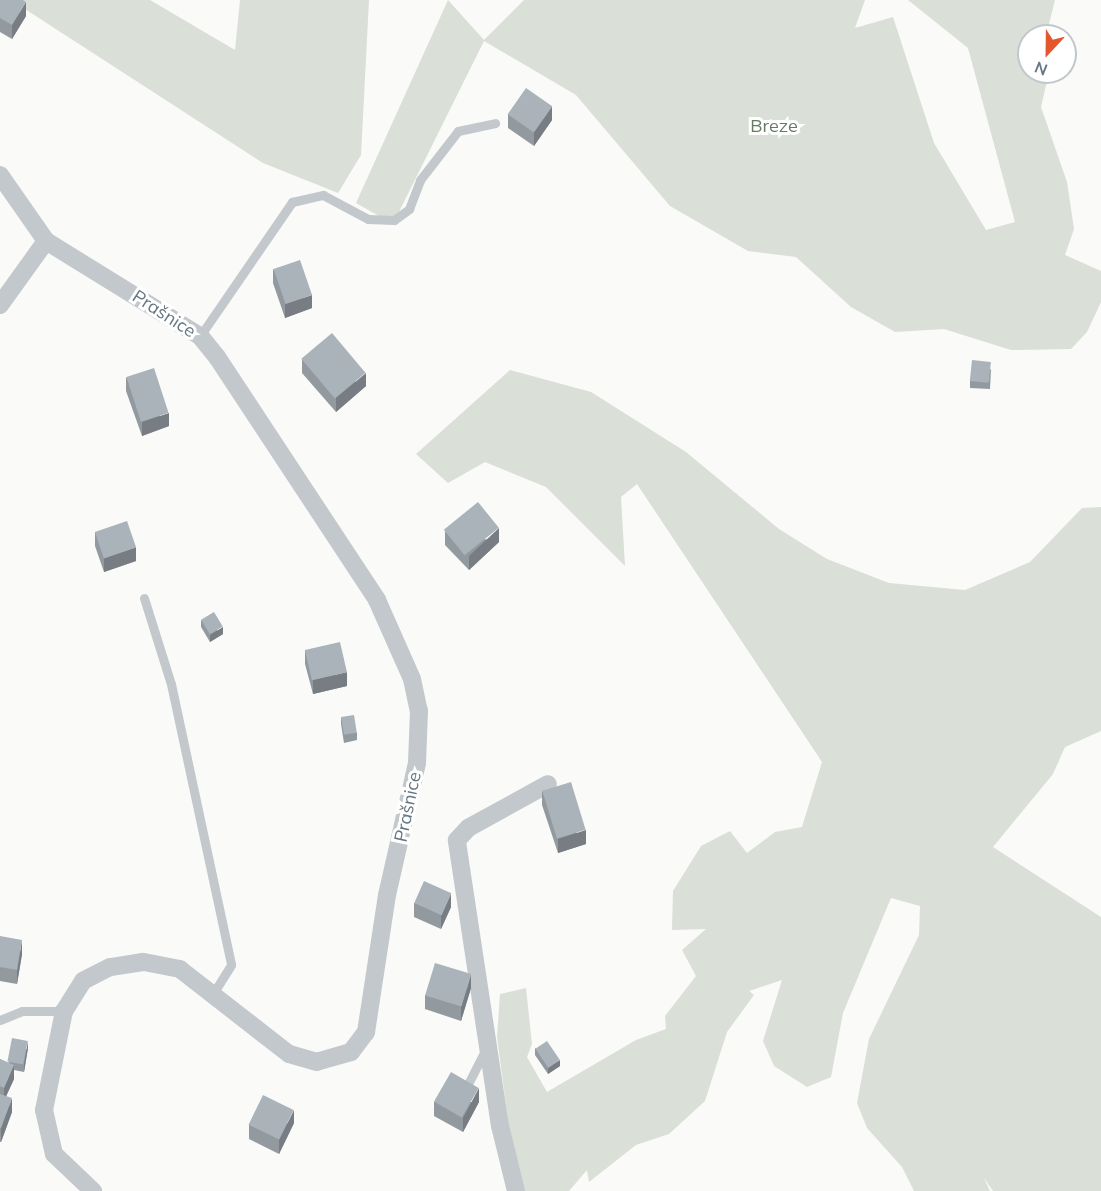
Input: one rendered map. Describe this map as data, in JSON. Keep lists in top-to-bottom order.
{
  "streets": {
    "street": ["Prašnice"]
  },
  "parks": ["Breze"],
  "north": "bottom"
}
